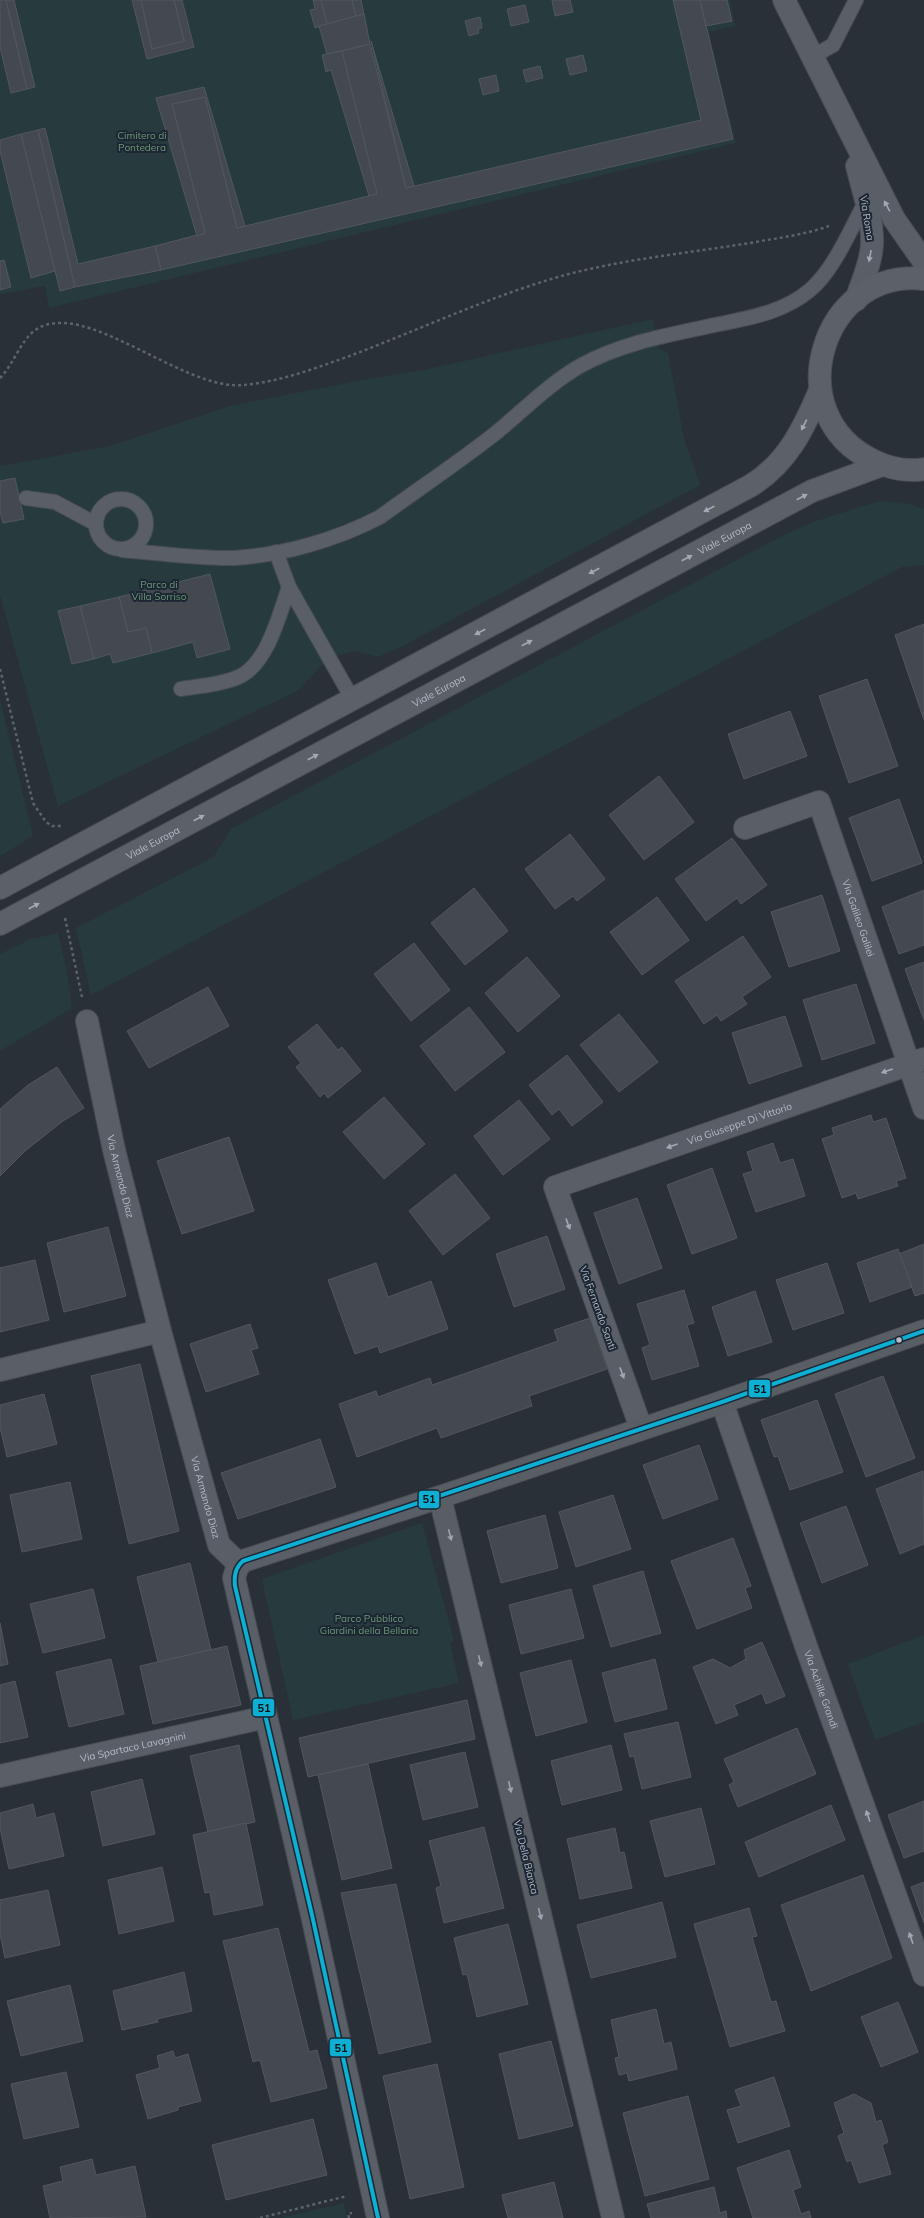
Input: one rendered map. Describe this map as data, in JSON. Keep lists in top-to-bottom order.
{
  "streets": {
    "main road": ["Viale Europa"],
    "street": [
      "Via Roma",
      "Via Galileo Galilei",
      "Via Giuseppe Di Vittorio",
      "Via Armando Diaz",
      "Via Fernando Santi",
      "Via Achille Grandi",
      "Via Spartaco Lavagnini",
      "Via Della Bianca"
    ]
  },
  "crossings": [
    ["Via Galileo Galilei", "Via Giuseppe Di Vittorio"],
    ["Via Giuseppe Di Vittorio", "Via Fernando Santi"]
  ],
  "one_way": [
    "Via Giuseppe Di Vittorio",
    "Via Fernando Santi",
    "Via Achille Grandi",
    "Via Della Bianca"
  ],
  "parks": ["Cimitero di Pontedera", "Parco di Villa Sorriso", "Parco Pubblico Giardini della Bellaria"],
  "lines": ["transit line 51"]
}
